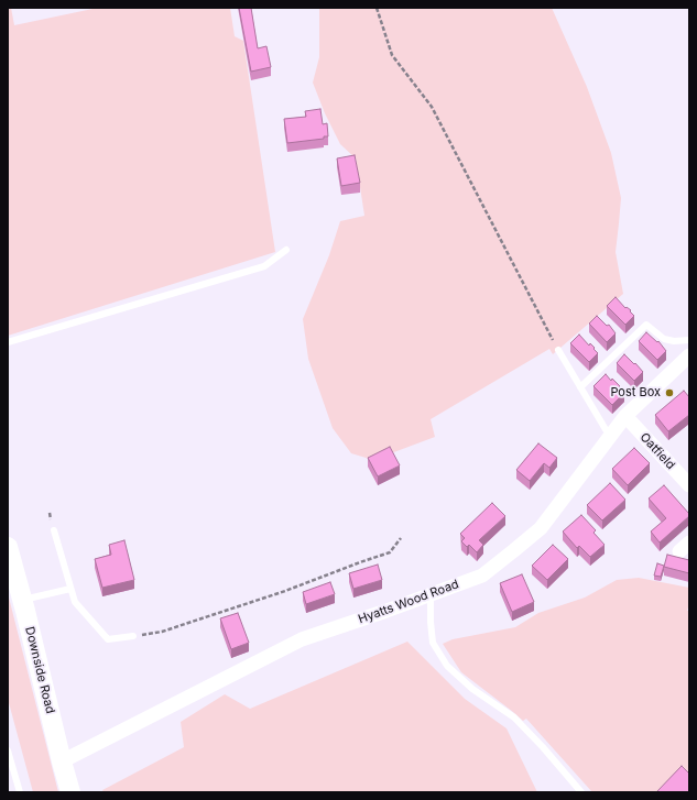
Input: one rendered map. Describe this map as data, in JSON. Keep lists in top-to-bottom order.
{
  "streets": {
    "street": ["Oatfield", "Hyatts Wood Road", "Downside Road"]
  },
  "crossings": [
    ["Oatfield", "Hyatts Wood Road"],
    ["Hyatts Wood Road", "Downside Road"]
  ],
  "places": ["Post Box"]
}
